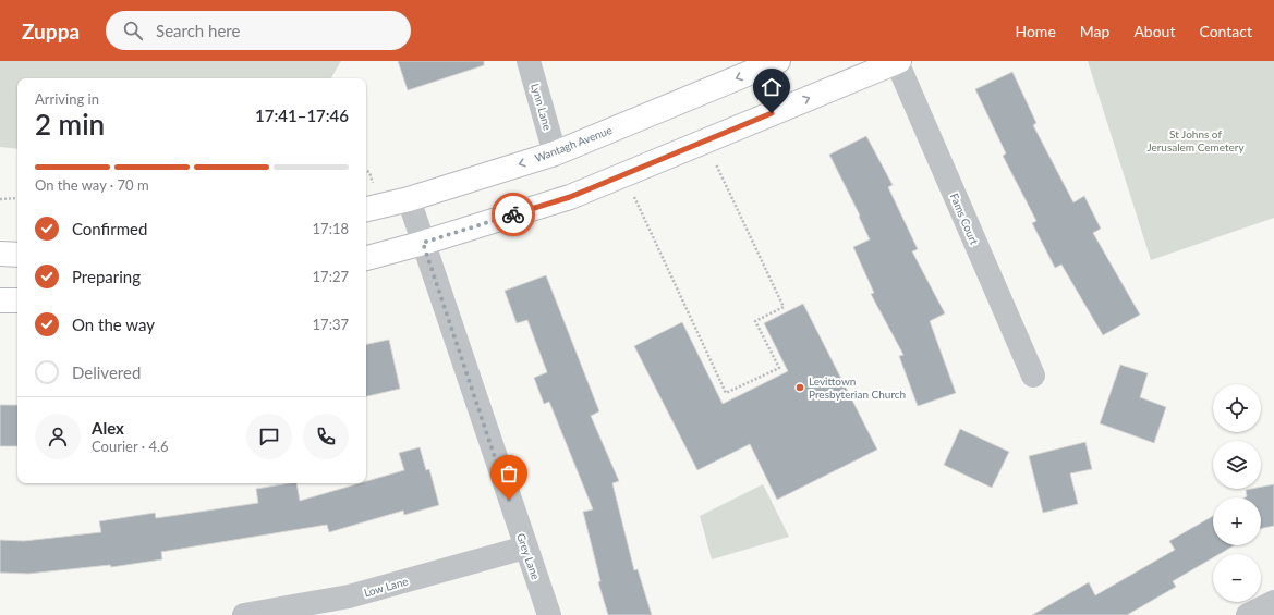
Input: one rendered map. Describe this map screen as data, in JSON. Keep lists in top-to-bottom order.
{
  "streets": {
    "main road": ["Wantagh Avenue"],
    "street": [
      "Lynn Lane",
      "Fams Court",
      "Grey Lane",
      "Low Lane"
    ]
  },
  "crossings": [
    ["Lynn Lane", "Wantagh Avenue"],
    ["Wantagh Avenue", "Grey Lane"],
    ["Grey Lane", "Low Lane"]
  ],
  "parks": ["St Johns of Jerusalem Cemetery"],
  "places": ["Levittown Presbyterian Church"],
  "page": {
    "header": "Zuppa",
    "search": "Search here",
    "nav": [
      "Home",
      "Map",
      "About",
      "Contact"
    ],
    "heading": ["2 min", "Arriving in", "17:41–17:46"],
    "panel": ["Alex", "Courier · 4.6"],
    "bar": "On the way · 70 m",
    "list": [
      ["Confirmed", "17:18"],
      ["Preparing", "17:27"],
      ["On the way", "17:37"],
      "Delivered"
    ],
    "map_buttons": ["+", "−"]
  }
}
